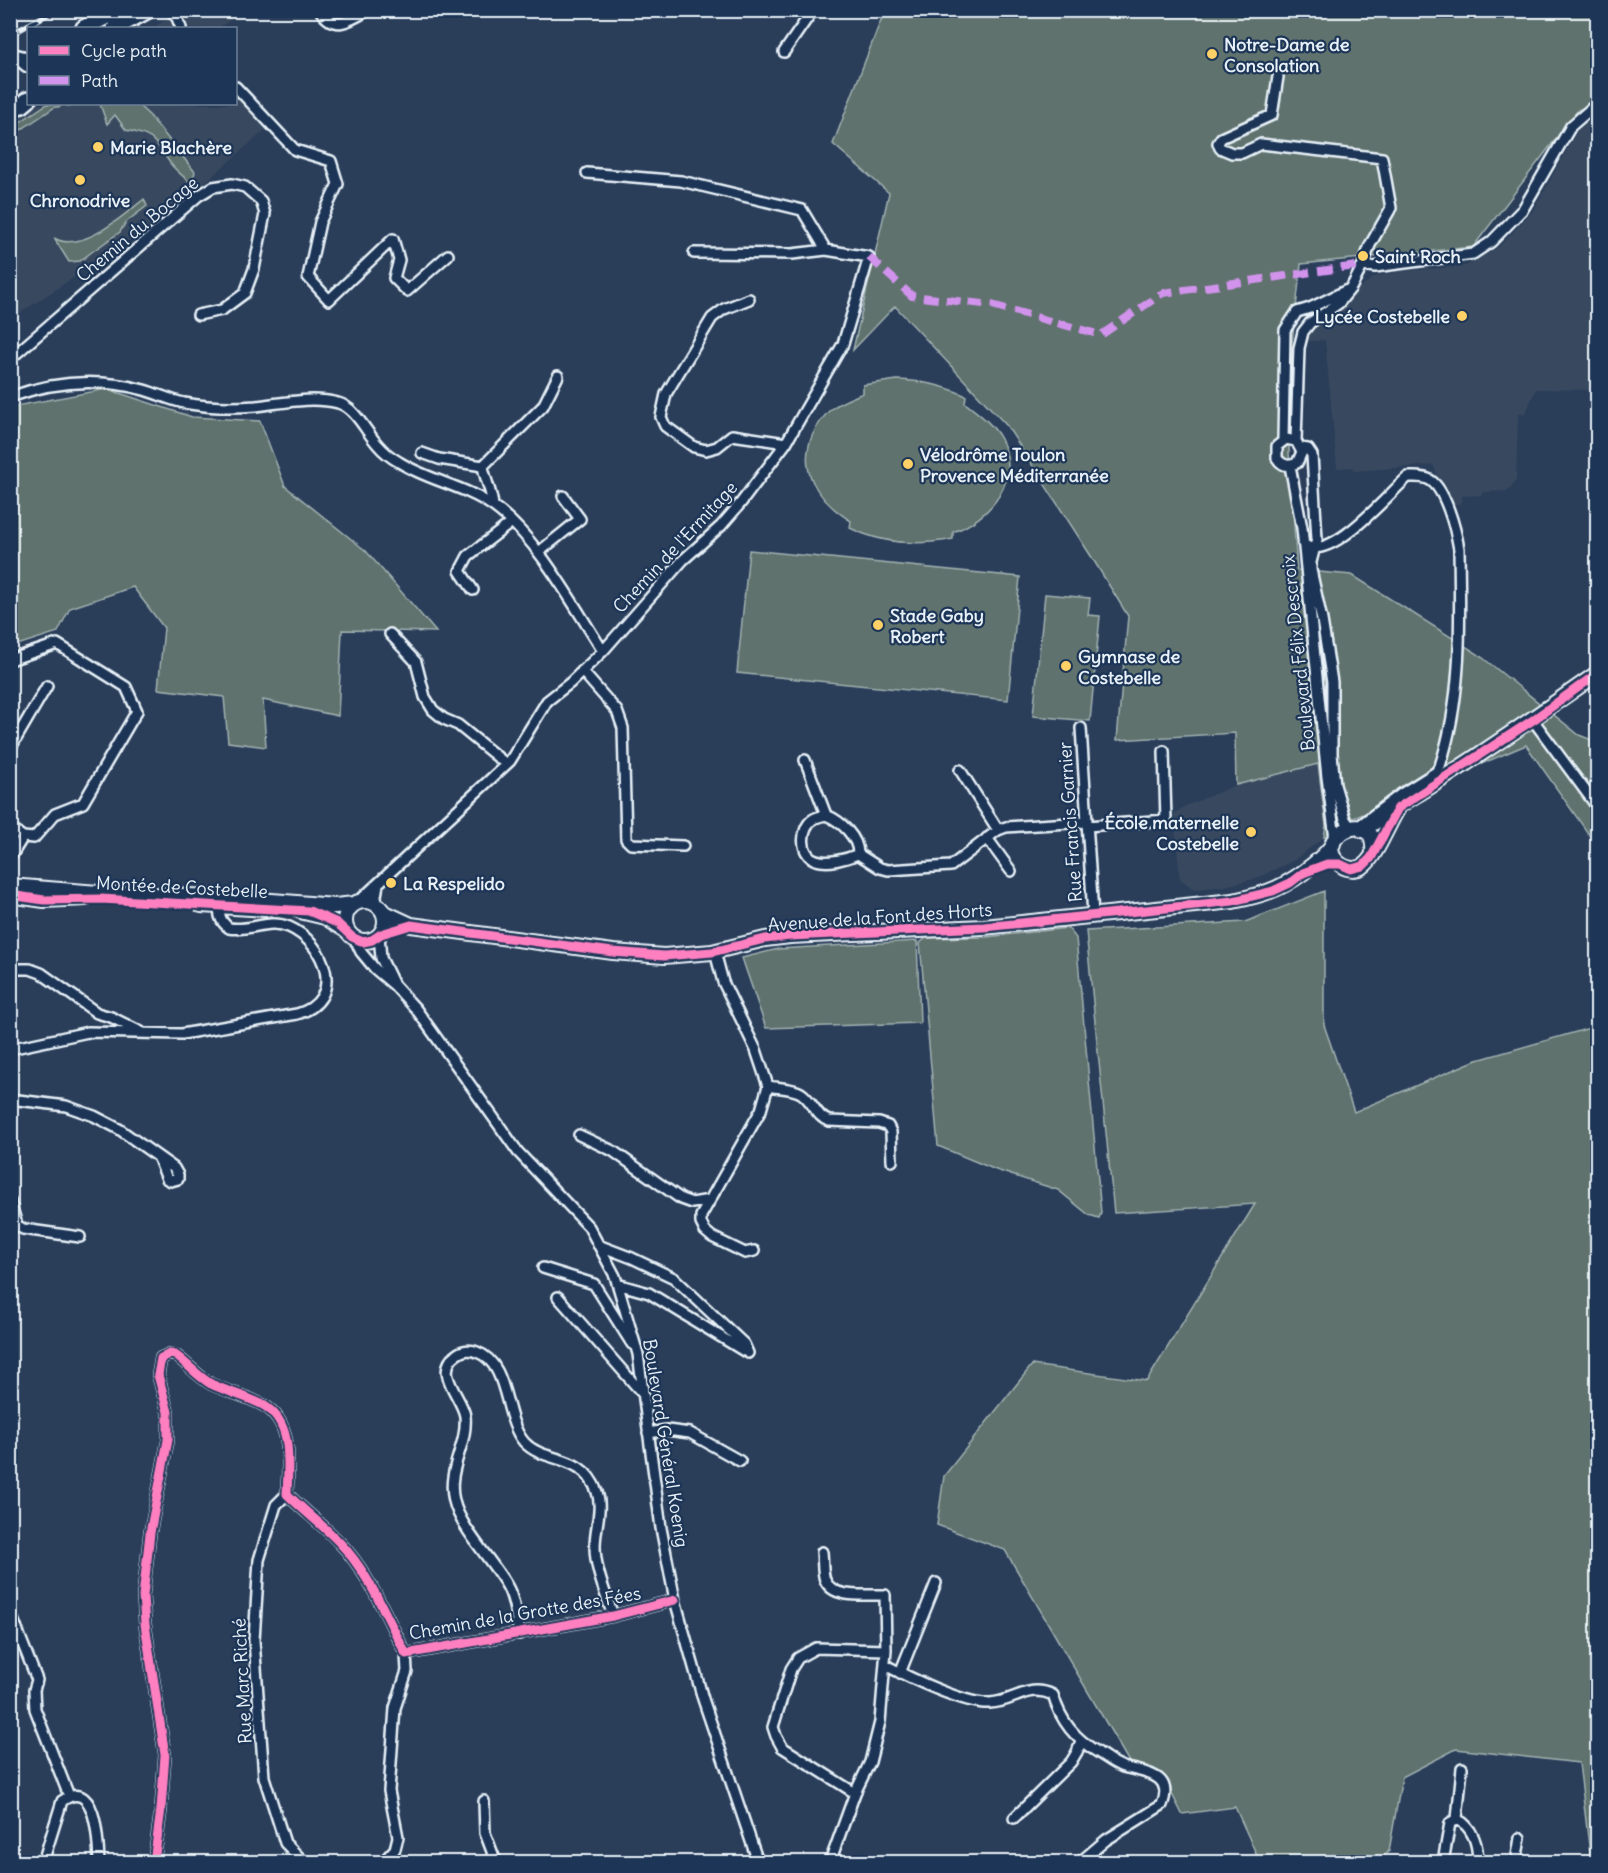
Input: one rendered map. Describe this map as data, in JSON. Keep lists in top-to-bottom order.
{
  "streets": {
    "main road": ["Montée de Costebelle", "Avenue de la Font des Horts"],
    "street": [
      "Chemin du Bocage",
      "Chemin de l'Ermitage",
      "Boulevard Félix Descroix",
      "Rue Francis Garnier",
      "Boulevard Général Koenig",
      "Chemin de la Grotte des Fées",
      "Rue Marc Riché"
    ]
  },
  "crossings": [
    ["Chemin de l'Ermitage", "Montée de Costebelle"],
    ["Chemin de l'Ermitage", "Avenue de la Font des Horts"],
    ["Chemin de l'Ermitage", "Boulevard Général Koenig"],
    ["Boulevard Félix Descroix", "Avenue de la Font des Horts"],
    ["Rue Francis Garnier", "Avenue de la Font des Horts"],
    ["Montée de Costebelle", "Avenue de la Font des Horts"],
    ["Montée de Costebelle", "Boulevard Général Koenig"],
    ["Avenue de la Font des Horts", "Boulevard Général Koenig"],
    ["Boulevard Général Koenig", "Chemin de la Grotte des Fées"],
    ["Chemin de la Grotte des Fées", "Rue Marc Riché"]
  ],
  "places": [
    "Notre-Dame de Consolation",
    "Marie Blachère",
    "Chronodrive",
    "Saint Roch",
    "Lycée Costebelle",
    "Vélodrôme Toulon Provence Méditerranée",
    "Stade Gaby Robert",
    "Gymnase de Costebelle",
    "École maternelle Costebelle",
    "La Respelido"
  ],
  "legend": ["Cycle path", "Path"]
}
